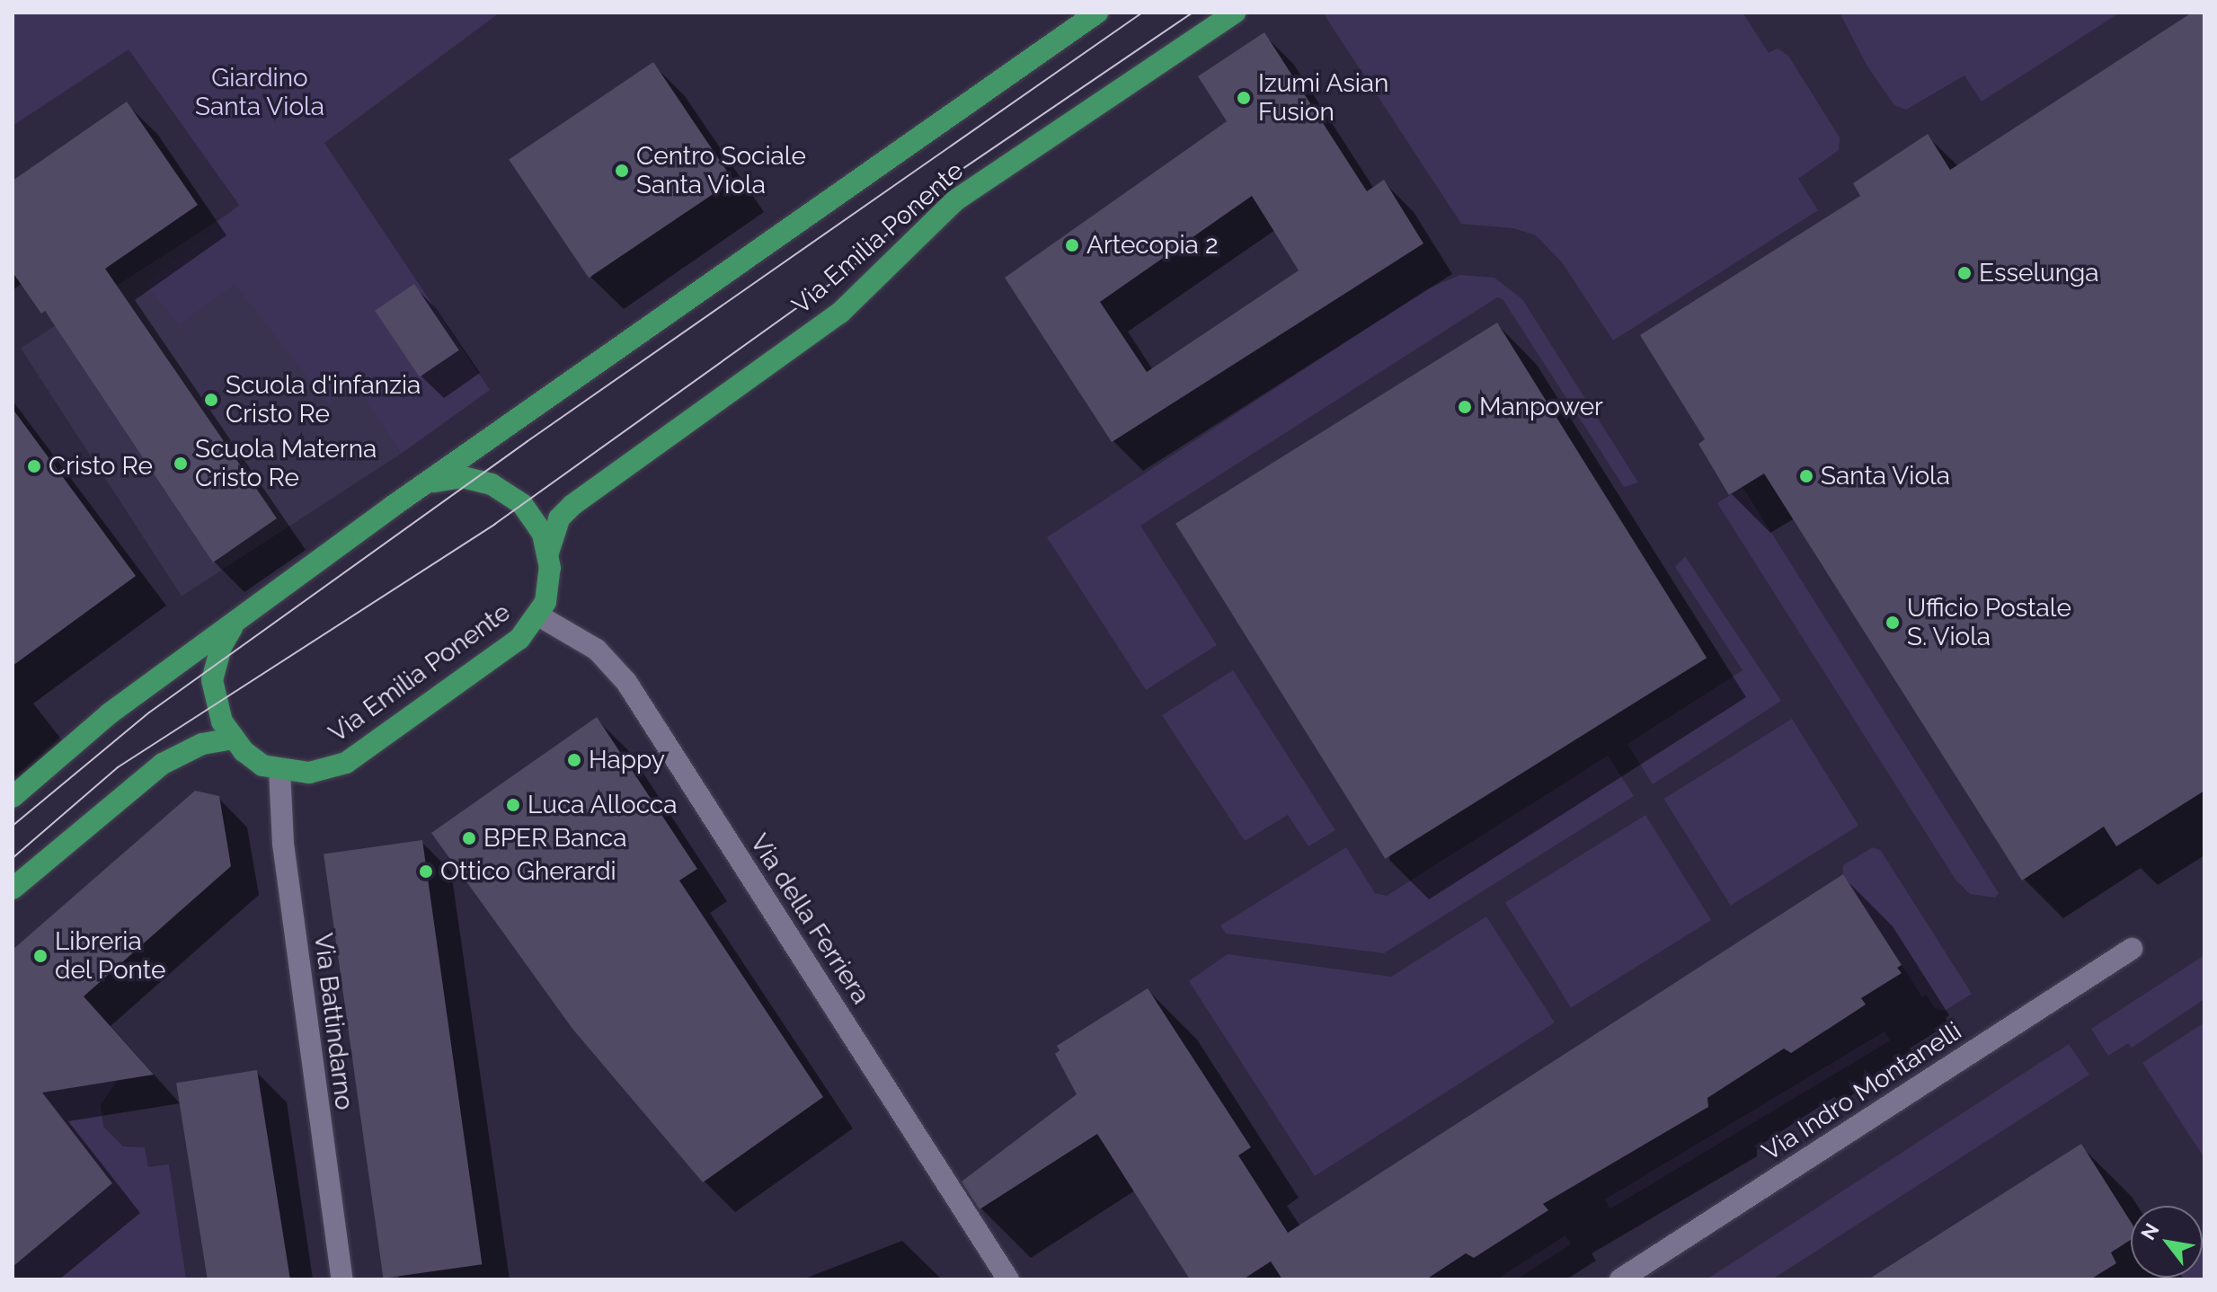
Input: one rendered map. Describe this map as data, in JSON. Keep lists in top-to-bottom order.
{
  "streets": {
    "main road": ["Via Emilia Ponente"],
    "street": ["Via della Ferriera", "Via Battindarno", "Via Indro Montanelli"]
  },
  "crossings": [
    ["Via Emilia Ponente", "Via della Ferriera"],
    ["Via Emilia Ponente", "Via Battindarno"]
  ],
  "parks": ["Giardino Santa Viola"],
  "places": [
    "Izumi Asian Fusion",
    "Centro Sociale Santa Viola",
    "Artecopia 2",
    "Esselunga",
    "Scuola d'infanzia Cristo Re",
    "Manpower",
    "Scuola Materna Cristo Re",
    "Cristo Re",
    "Santa Viola",
    "Ufficio Postale S. Viola",
    "Happy",
    "Luca Allocca",
    "BPER Banca",
    "Ottico Gherardi",
    "Libreria del Ponte"
  ],
  "north": "top left"
}
